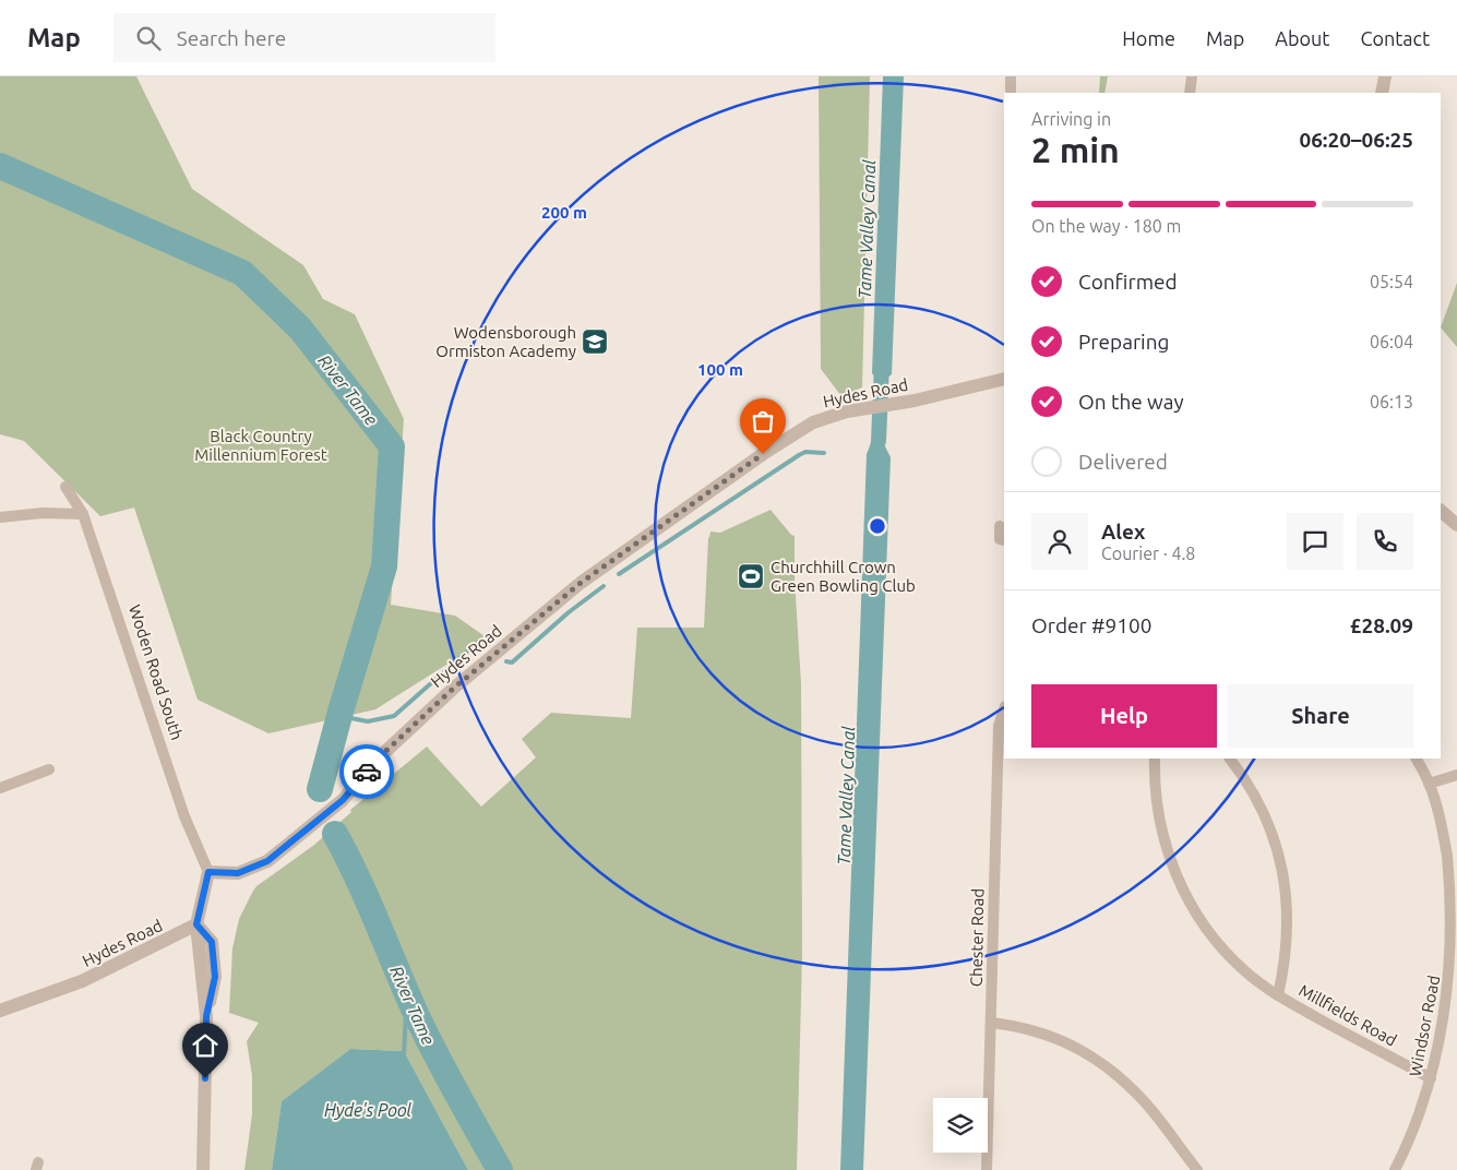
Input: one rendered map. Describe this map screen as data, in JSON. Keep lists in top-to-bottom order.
{
  "streets": {
    "street": [
      "Hydes Road",
      "Woden Road South",
      "Chester Road",
      "Millfields Road",
      "Windsor Road"
    ]
  },
  "crossings": [
    ["Hydes Road", "Woden Road South"],
    ["Millfields Road", "Windsor Road"]
  ],
  "water": ["Tame Valley Canal", "River Tame", "Hyde's Pool"],
  "parks": ["Black Country Millennium Forest"],
  "places": {
    "school or university": ["Wodensborough Ormiston Academy"],
    "sports": ["Churchhill Crown Green Bowling Club"]
  },
  "page": {
    "header": "Map",
    "search": "Search here",
    "nav": [
      "Home",
      "Map",
      "About",
      "Contact"
    ],
    "heading": ["2 min", "Arriving in", "06:20–06:25"],
    "panel": [
      "Alex",
      "Courier · 4.8",
      "Order #9100",
      "£28.09"
    ],
    "bar": "On the way · 180 m",
    "list": [
      ["Confirmed", "05:54"],
      ["Preparing", "06:04"],
      ["On the way", "06:13"],
      "Delivered"
    ],
    "buttons": ["Help", "Share"]
  },
  "rings": ["200 m", "100 m"]
}
